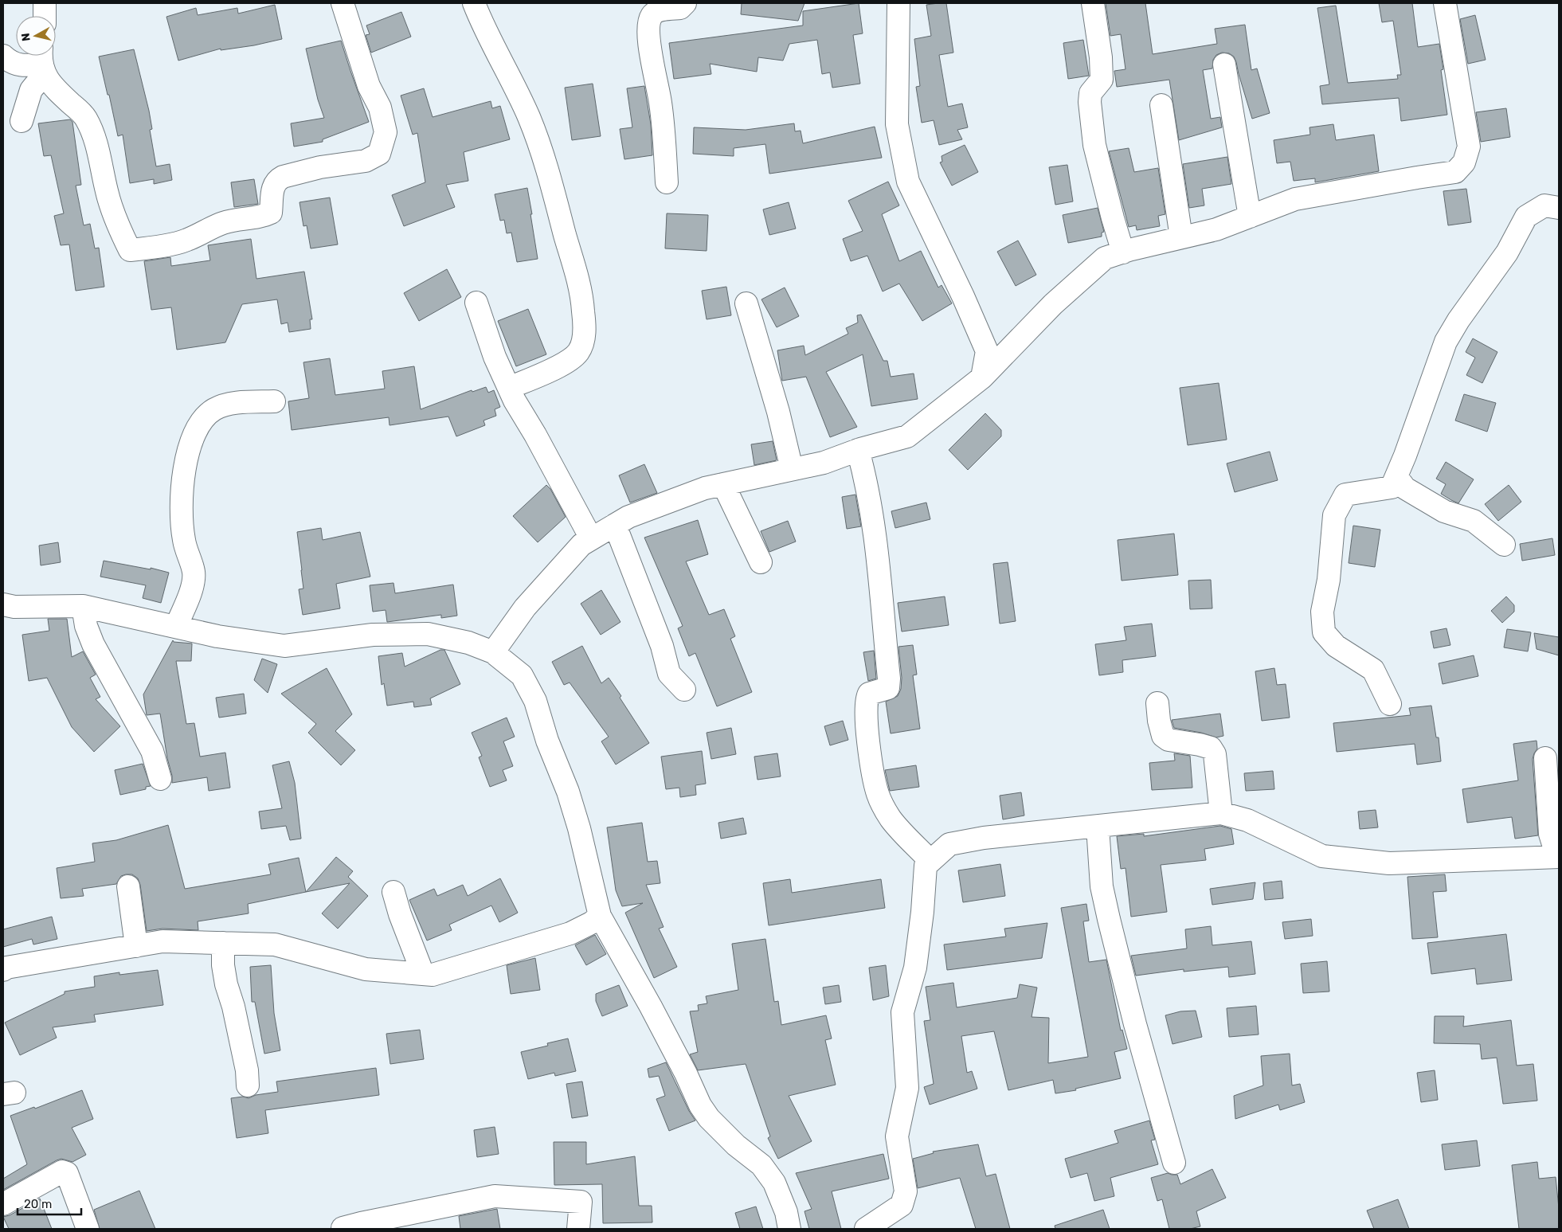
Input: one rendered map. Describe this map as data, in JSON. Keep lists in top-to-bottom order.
{
  "scale_bar": "20 m",
  "north": "left"
}
